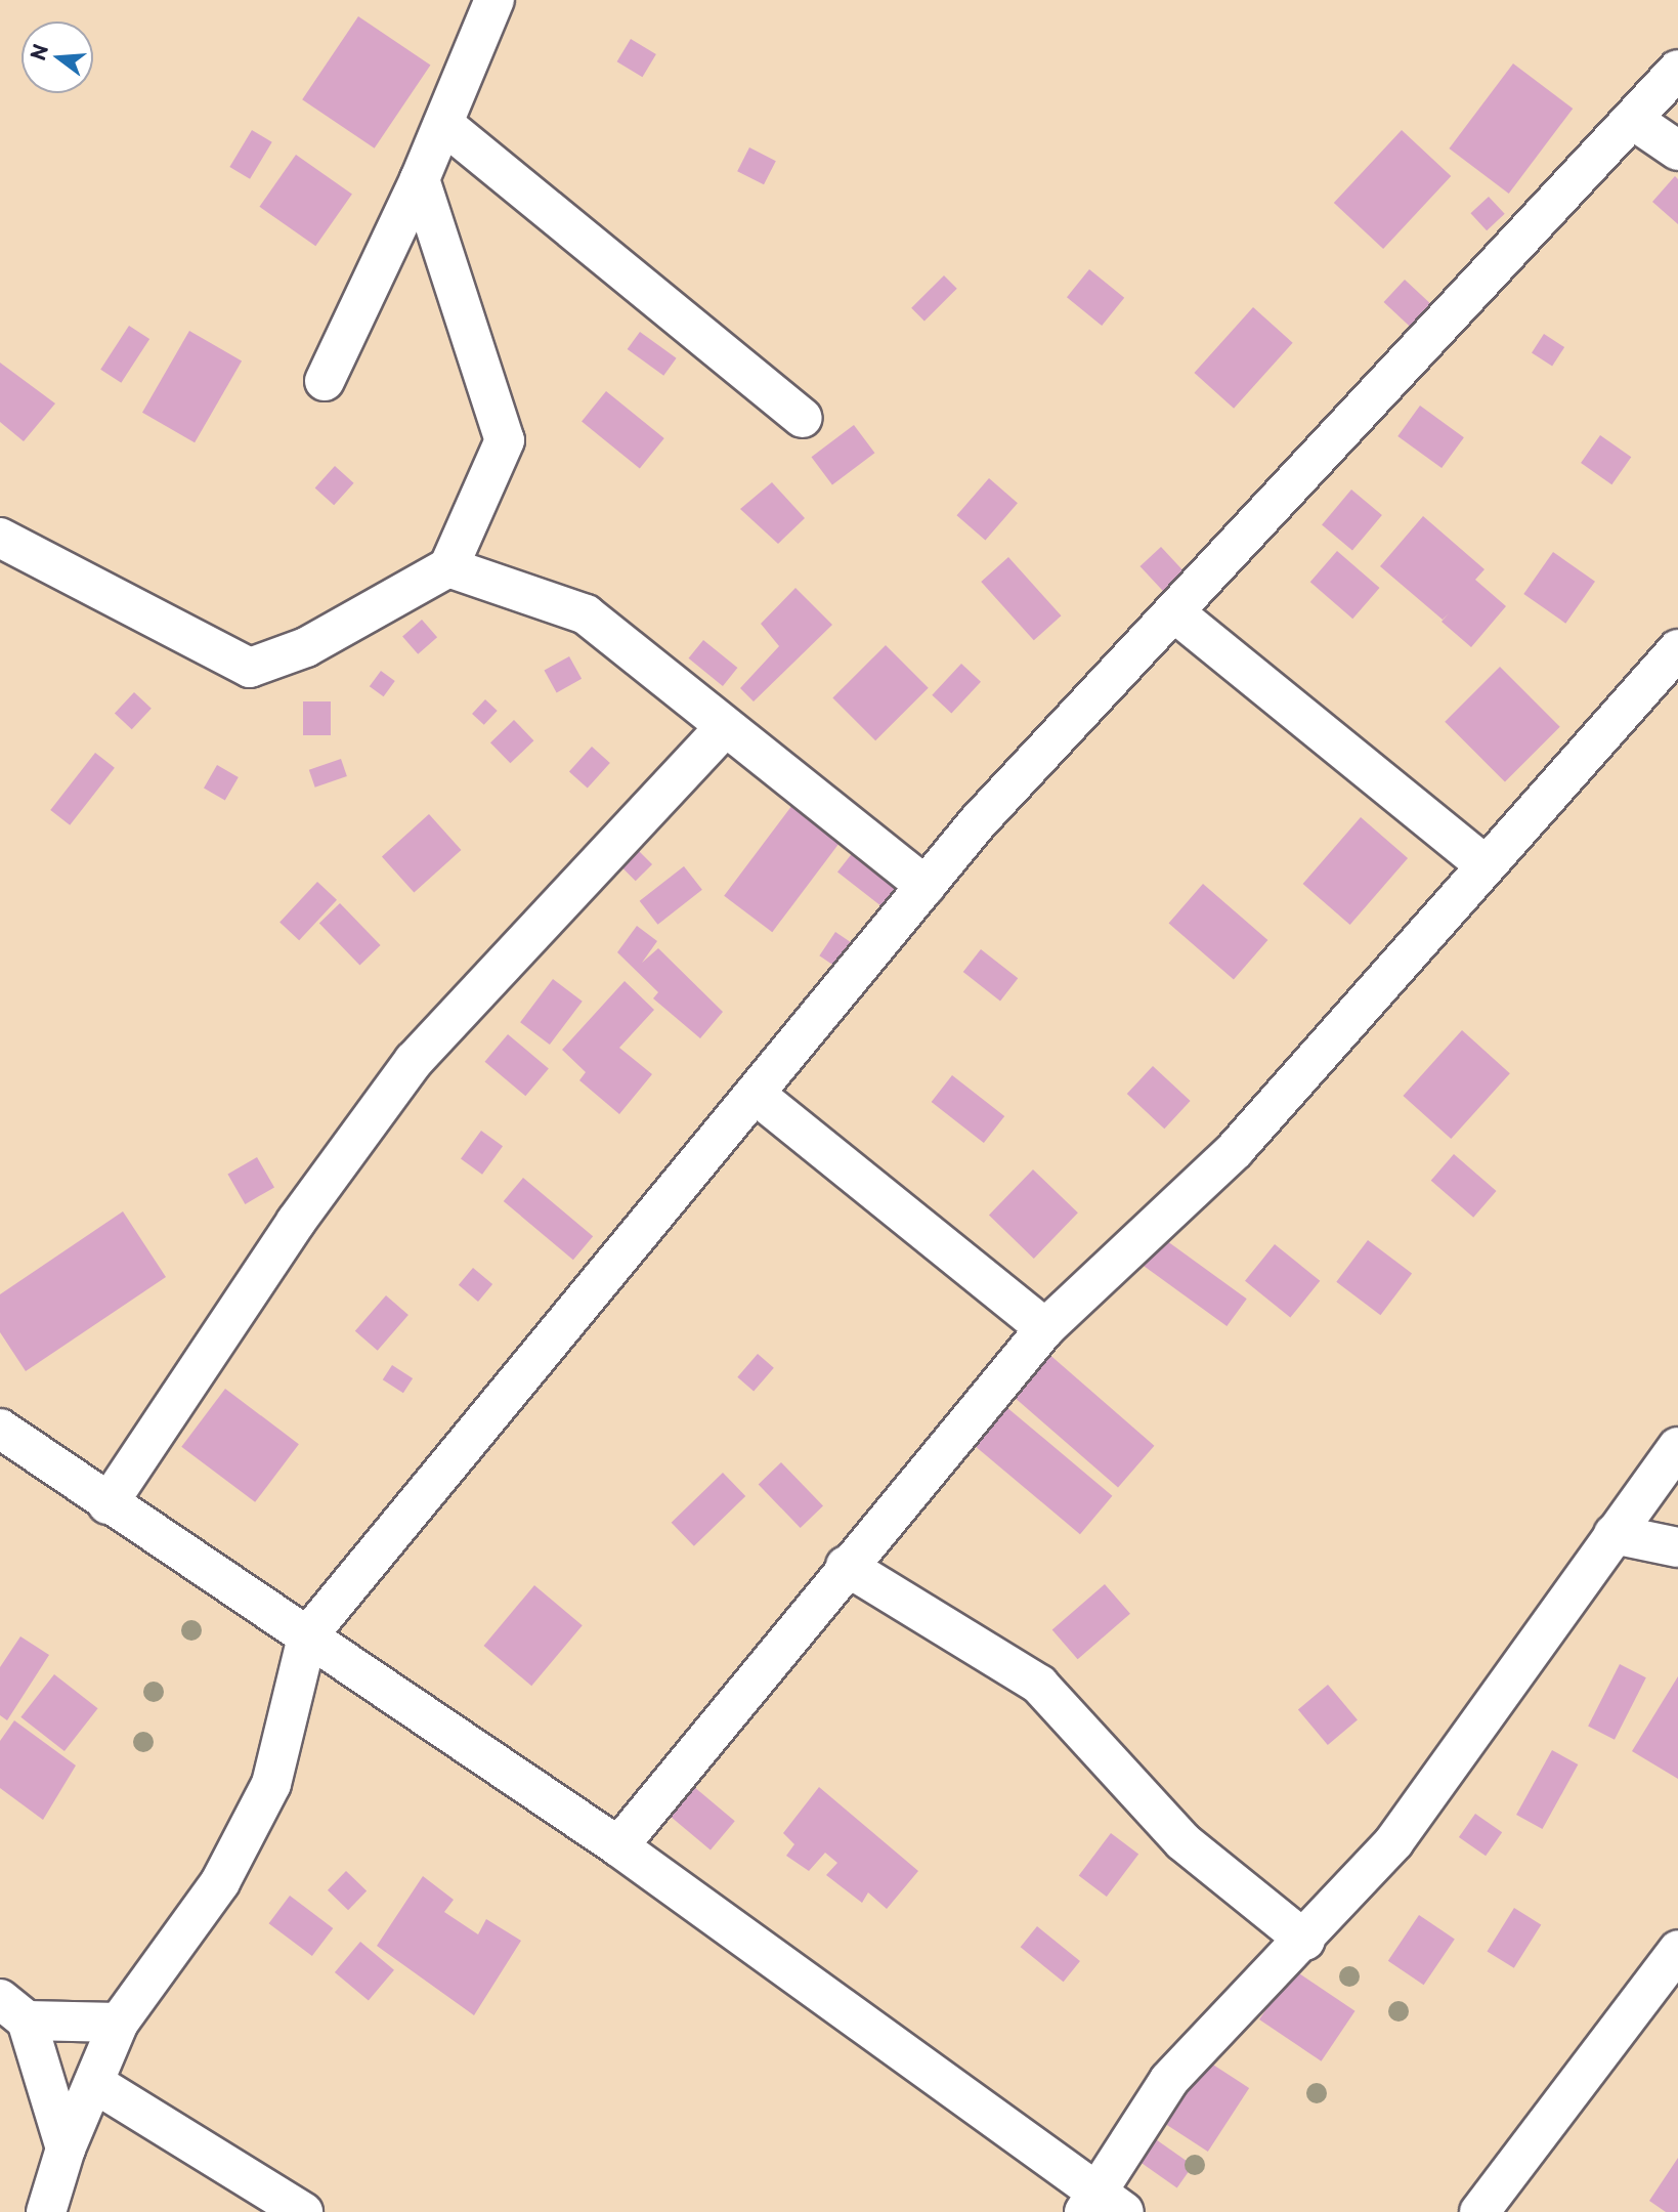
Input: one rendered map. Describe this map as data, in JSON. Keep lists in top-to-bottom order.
{
  "north": "left"
}
